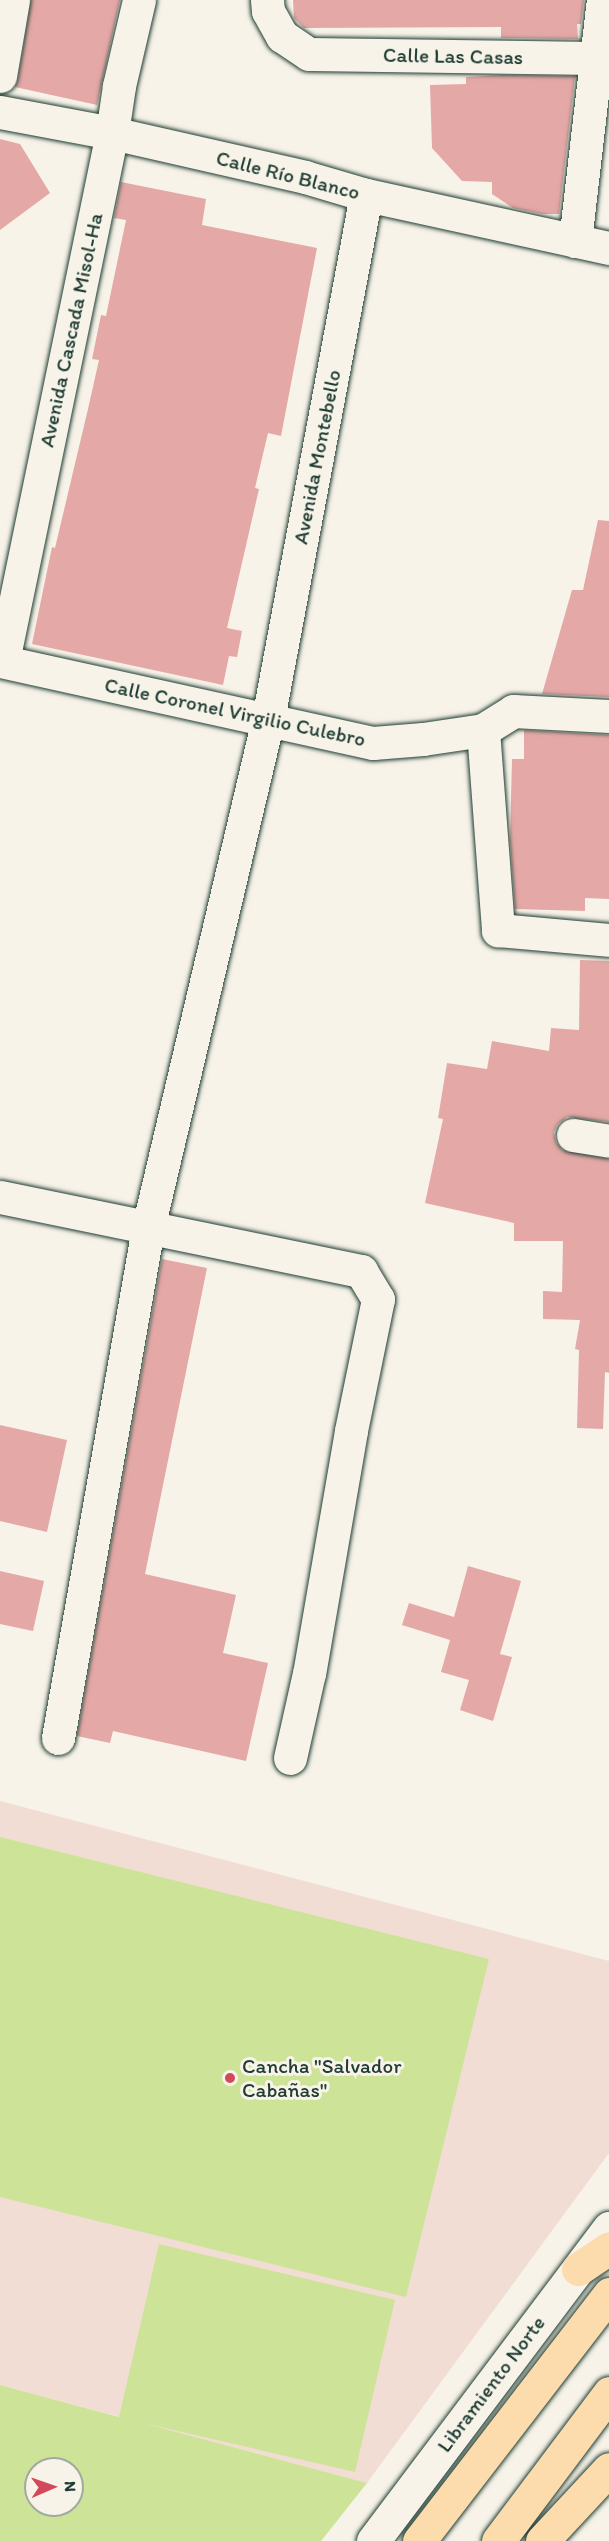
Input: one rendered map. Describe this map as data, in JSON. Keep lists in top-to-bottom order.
{
  "streets": {
    "highway": ["Libramiento Norte"],
    "street": [
      "Calle Las Casas",
      "Calle Río Blanco",
      "Avenida Cascada Misol-Ha",
      "Avenida Montebello",
      "Calle Coronel Virgilio Culebro"
    ]
  },
  "crossings": [
    ["Calle Río Blanco", "Avenida Cascada Misol-Ha"],
    ["Calle Río Blanco", "Avenida Montebello"],
    ["Avenida Cascada Misol-Ha", "Calle Coronel Virgilio Culebro"],
    ["Avenida Montebello", "Calle Coronel Virgilio Culebro"]
  ],
  "places": ["Cancha \"Salvador Cabañas\""],
  "north": "right"
}
